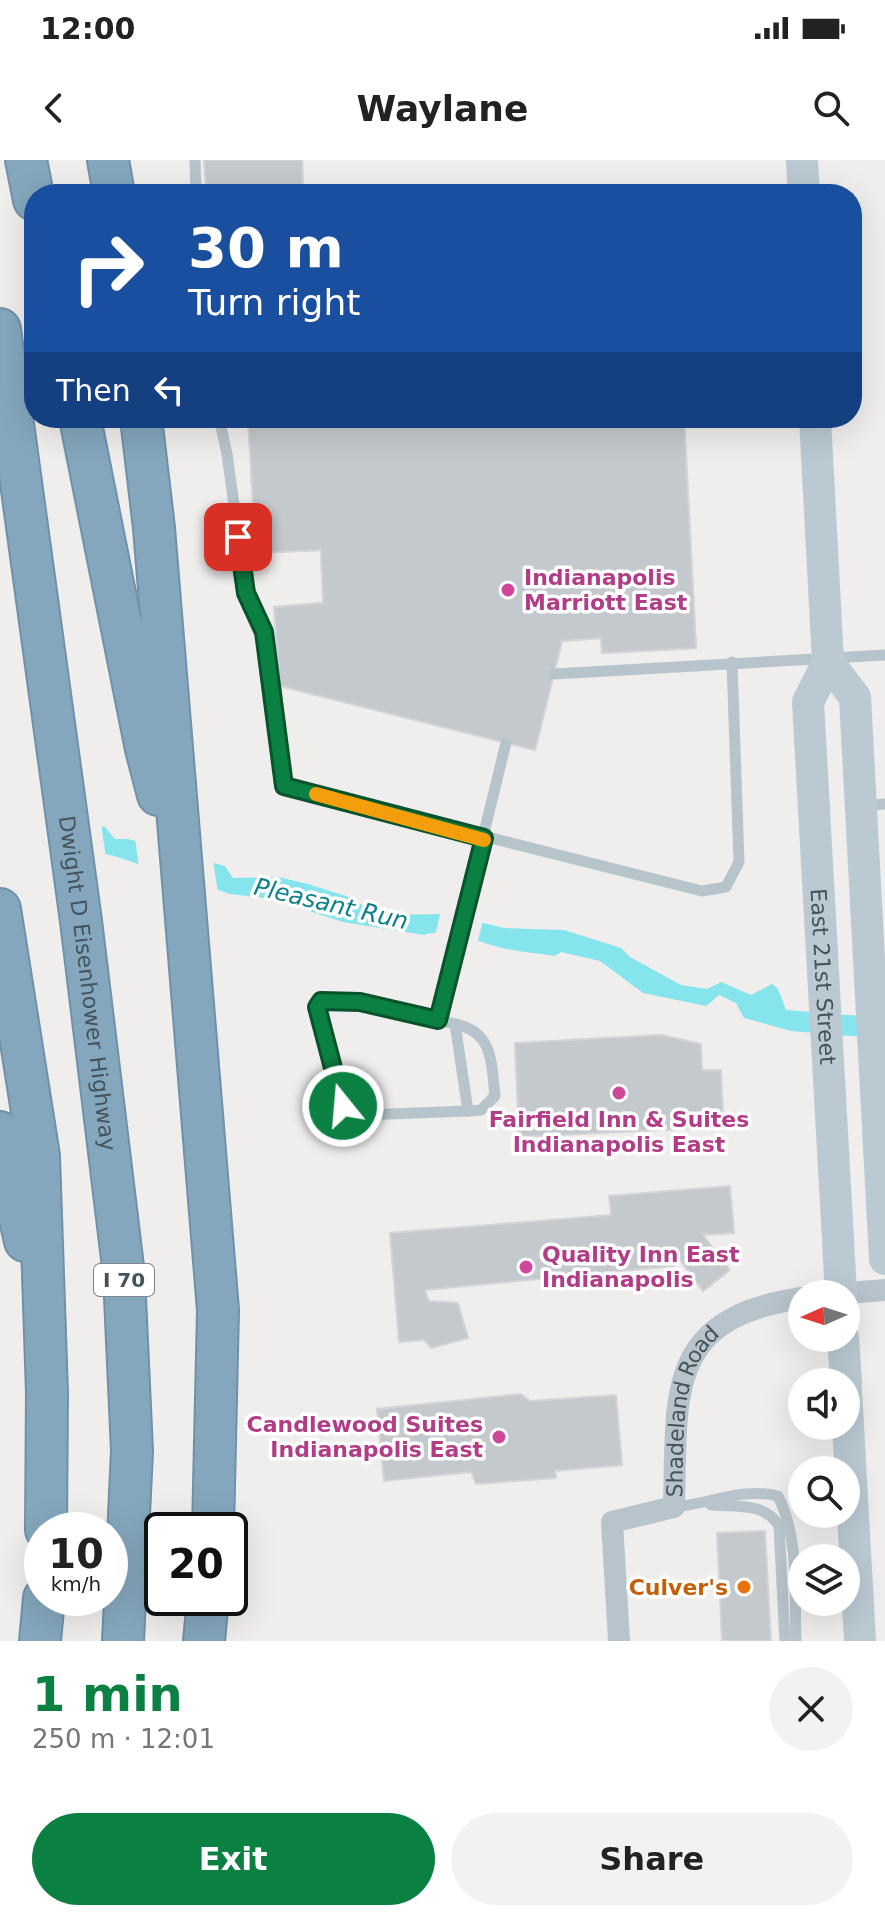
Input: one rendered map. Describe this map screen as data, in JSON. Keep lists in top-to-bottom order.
{
  "streets": {
    "highway": ["Dwight D Eisenhower Highway", "I 70"],
    "main road": ["East 21st Street"],
    "street": ["Shadeland Road"]
  },
  "water": ["Pleasant Run"],
  "places": [
    "Indianapolis Marriott East",
    "Fairfield Inn & Suites Indianapolis East",
    "Quality Inn East Indianapolis",
    "Candlewood Suites Indianapolis East",
    "Culver's"
  ],
  "north": "left",
  "page": {
    "status": "12:00",
    "header": "Waylane",
    "turn": ["30 m", "Turn right"],
    "then": "Then",
    "speed": "10 km/h",
    "limit": "20",
    "heading": ["1 min", "250 m · 12:01"],
    "buttons": ["Exit", "Share"]
  }
}
